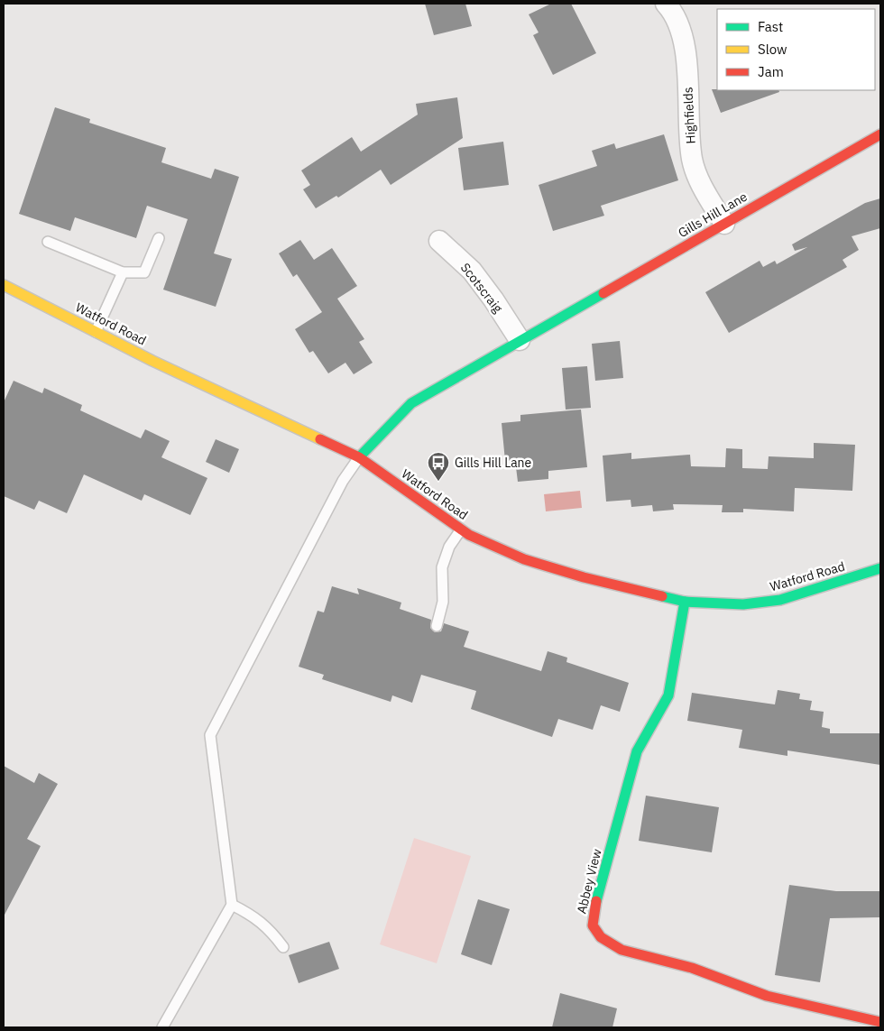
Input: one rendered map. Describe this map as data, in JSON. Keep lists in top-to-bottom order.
{
  "streets": {
    "street": [
      "Highfields",
      "Gills Hill Lane",
      "Scotscraig",
      "Watford Road",
      "Abbey View"
    ]
  },
  "crossings": [
    ["Highfields", "Gills Hill Lane"],
    ["Gills Hill Lane", "Scotscraig"],
    ["Gills Hill Lane", "Watford Road"],
    ["Watford Road", "Abbey View"]
  ],
  "places": {
    "bus stop": ["Gills Hill Lane"]
  },
  "legend": ["Fast", "Slow", "Jam"]
}
